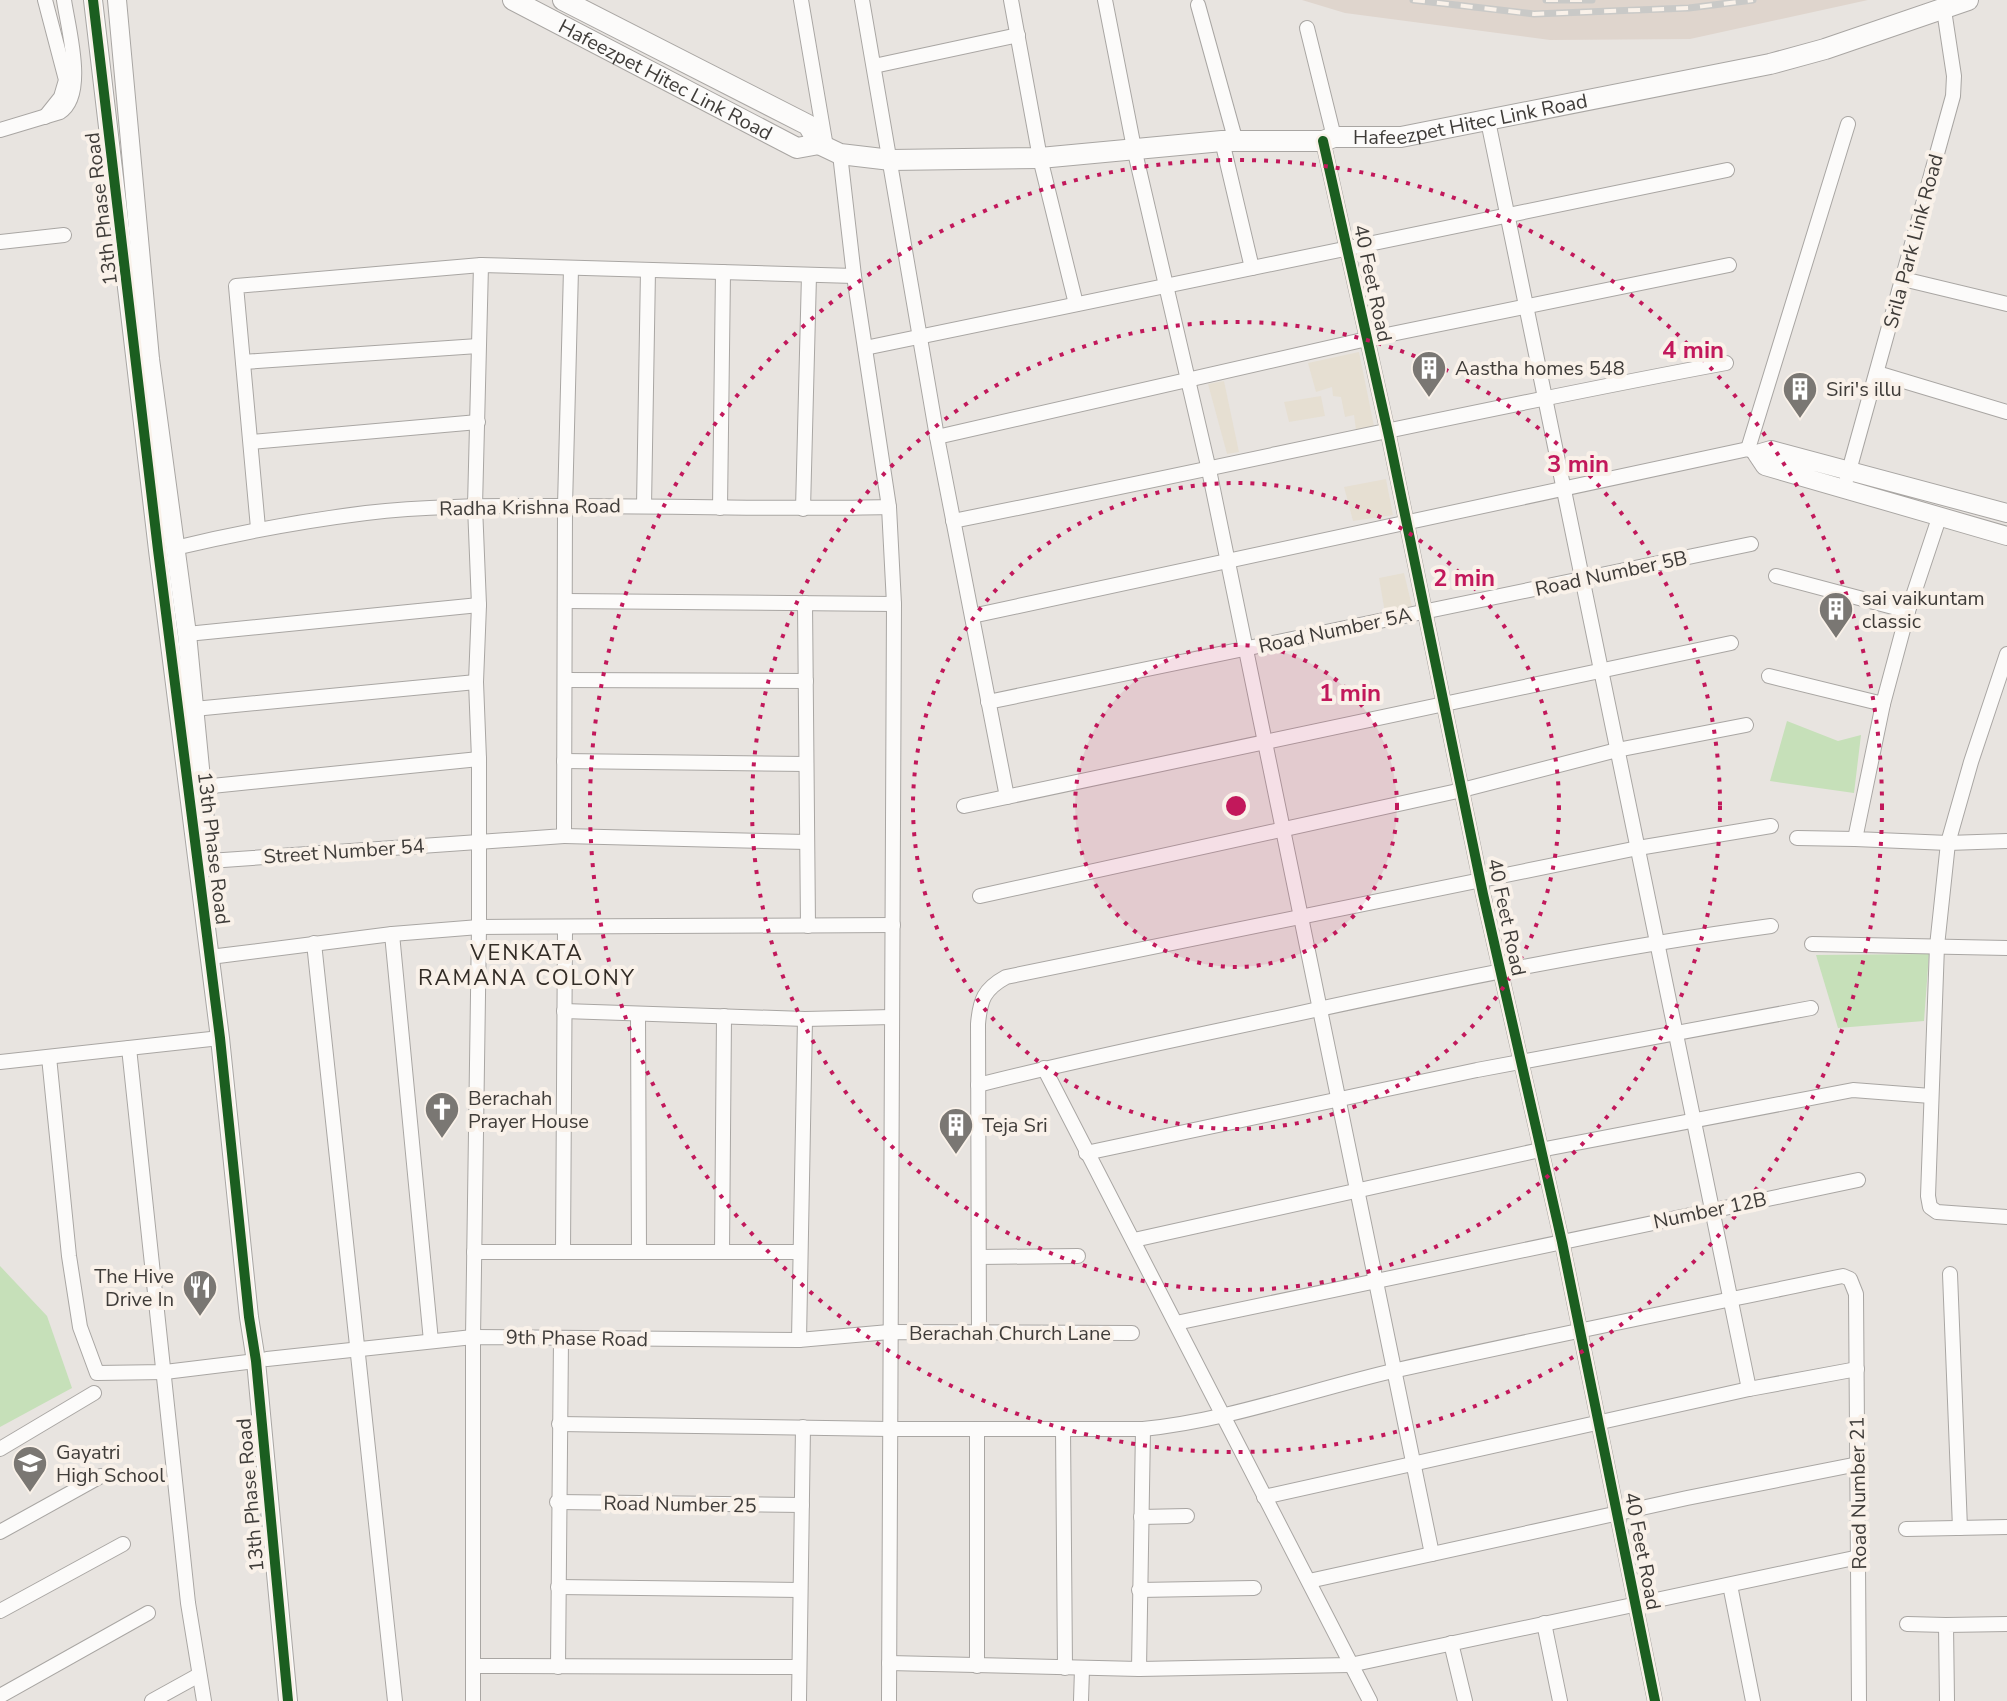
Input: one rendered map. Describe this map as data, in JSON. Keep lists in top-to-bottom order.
{
  "streets": {
    "main road": ["Hafeezpet Hitec Link Road"],
    "street": [
      "13th Phase Road",
      "Srila Park Link Road",
      "40 Feet Road",
      "Radha Krishna Road",
      "Road Number 5B",
      "Road Number 5A",
      "Street Number 54",
      "Number 12B",
      "Berachah Church Lane",
      "9th Phase Road",
      "Road Number 21",
      "Road Number 25"
    ]
  },
  "crossings": [
    ["Hafeezpet Hitec Link Road", "Srila Park Link Road"],
    ["Hafeezpet Hitec Link Road", "40 Feet Road"],
    ["13th Phase Road", "Radha Krishna Road"],
    ["13th Phase Road", "Street Number 54"],
    ["13th Phase Road", "9th Phase Road"],
    ["40 Feet Road", "Road Number 5B"],
    ["40 Feet Road", "Road Number 5A"],
    ["40 Feet Road", "Number 12B"],
    ["Road Number 5B", "Road Number 5A"],
    ["Berachah Church Lane", "9th Phase Road"]
  ],
  "districts": ["VENKATA RAMANA COLONY"],
  "places": {
    "building": [
      "Aastha homes 548",
      "Siri's illu",
      "sai vaikuntam classic",
      "Teja Sri"
    ],
    "church": ["Berachah Prayer House"],
    "restaurant": ["The Hive Drive In"],
    "school or university": ["Gayatri High School"]
  },
  "rings": [
    "4 min",
    "3 min",
    "2 min",
    "1 min"
  ]
}
